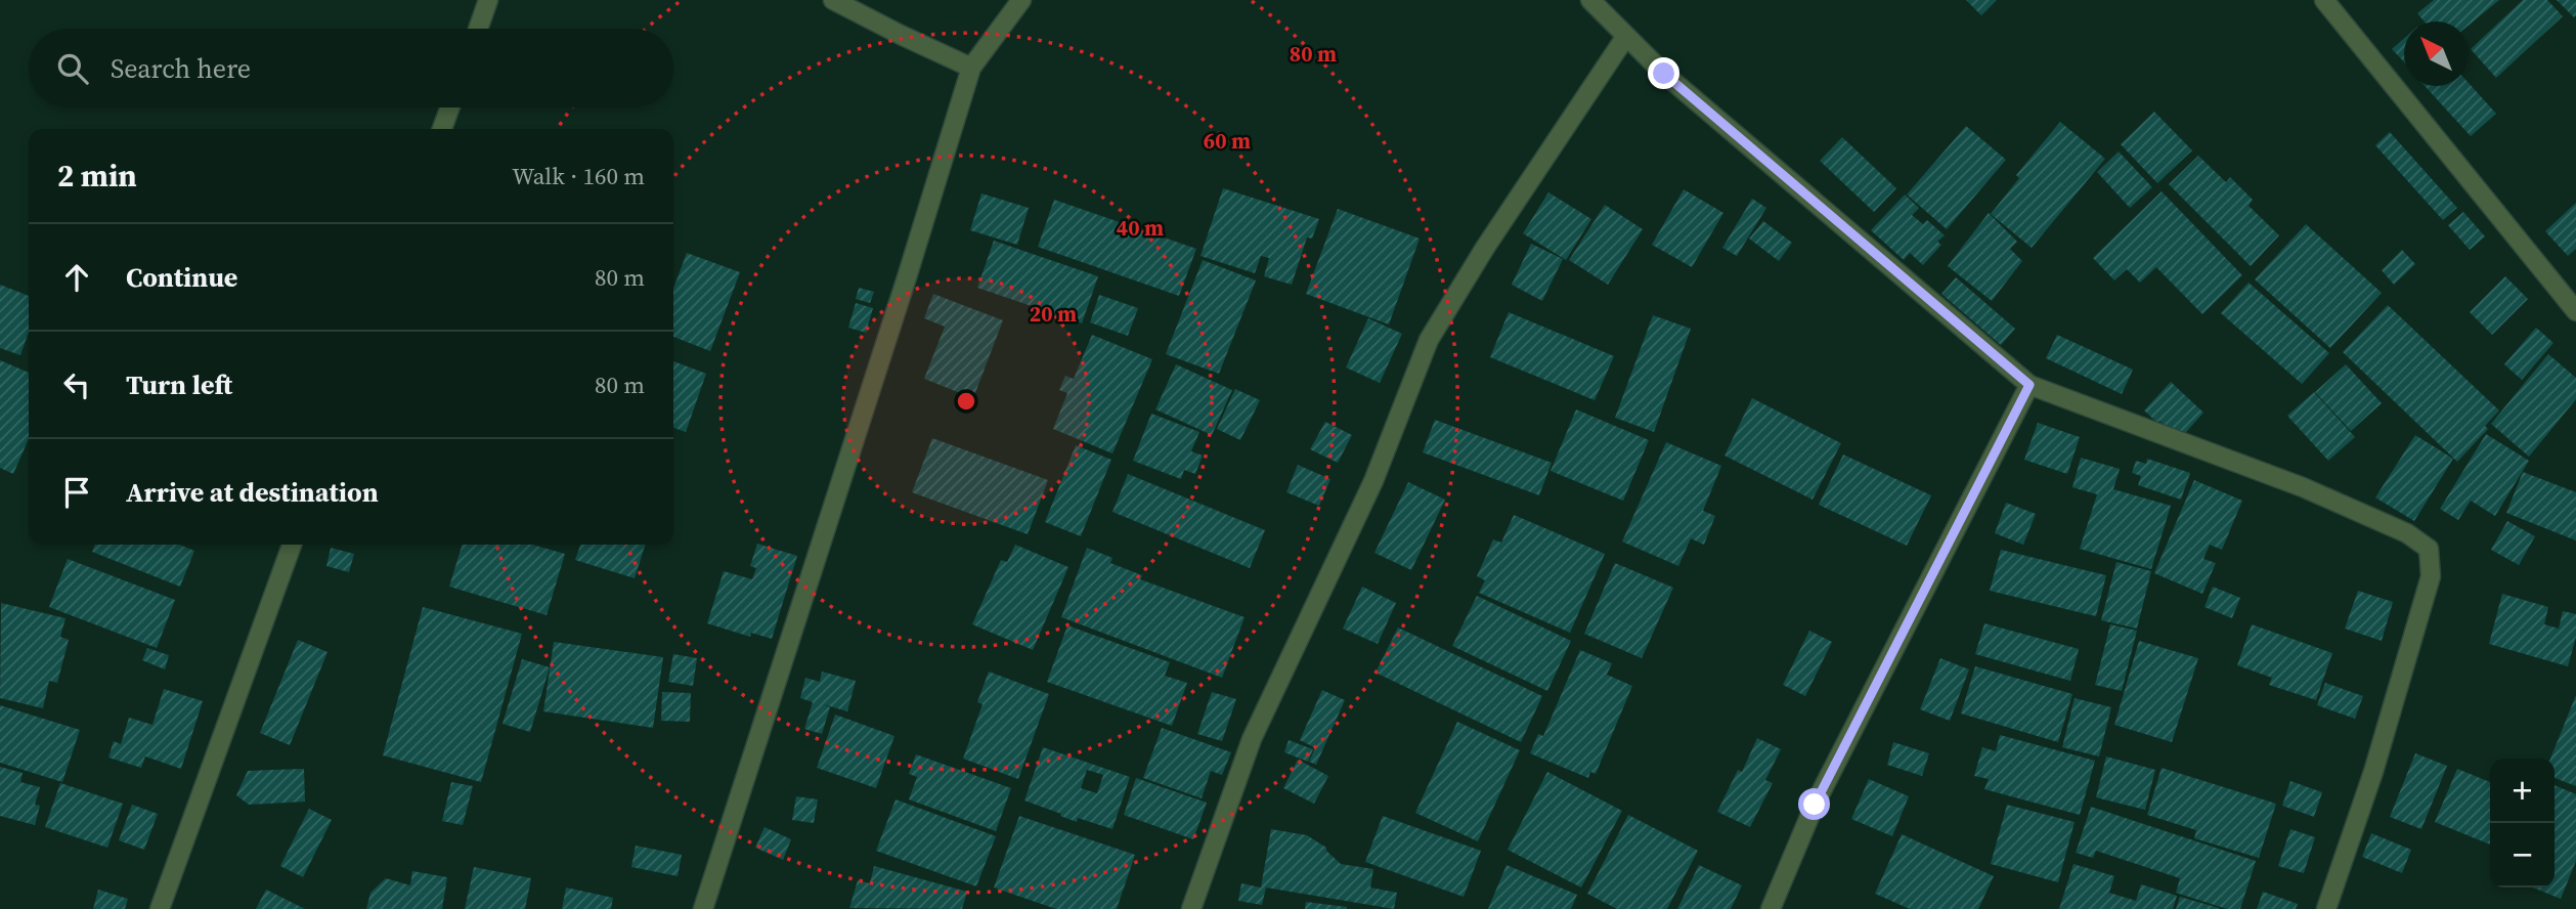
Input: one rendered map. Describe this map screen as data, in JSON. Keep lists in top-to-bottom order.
{
  "north": "top left",
  "page": {
    "search": "Search here",
    "heading": ["2 min", "Walk · 160 m"],
    "list": [
      ["Continue", "80 m"],
      ["Turn left", "80 m"],
      "Arrive at destination"
    ],
    "map_buttons": ["+", "−"]
  },
  "rings": [
    "80 m",
    "60 m",
    "40 m",
    "20 m"
  ]
}
